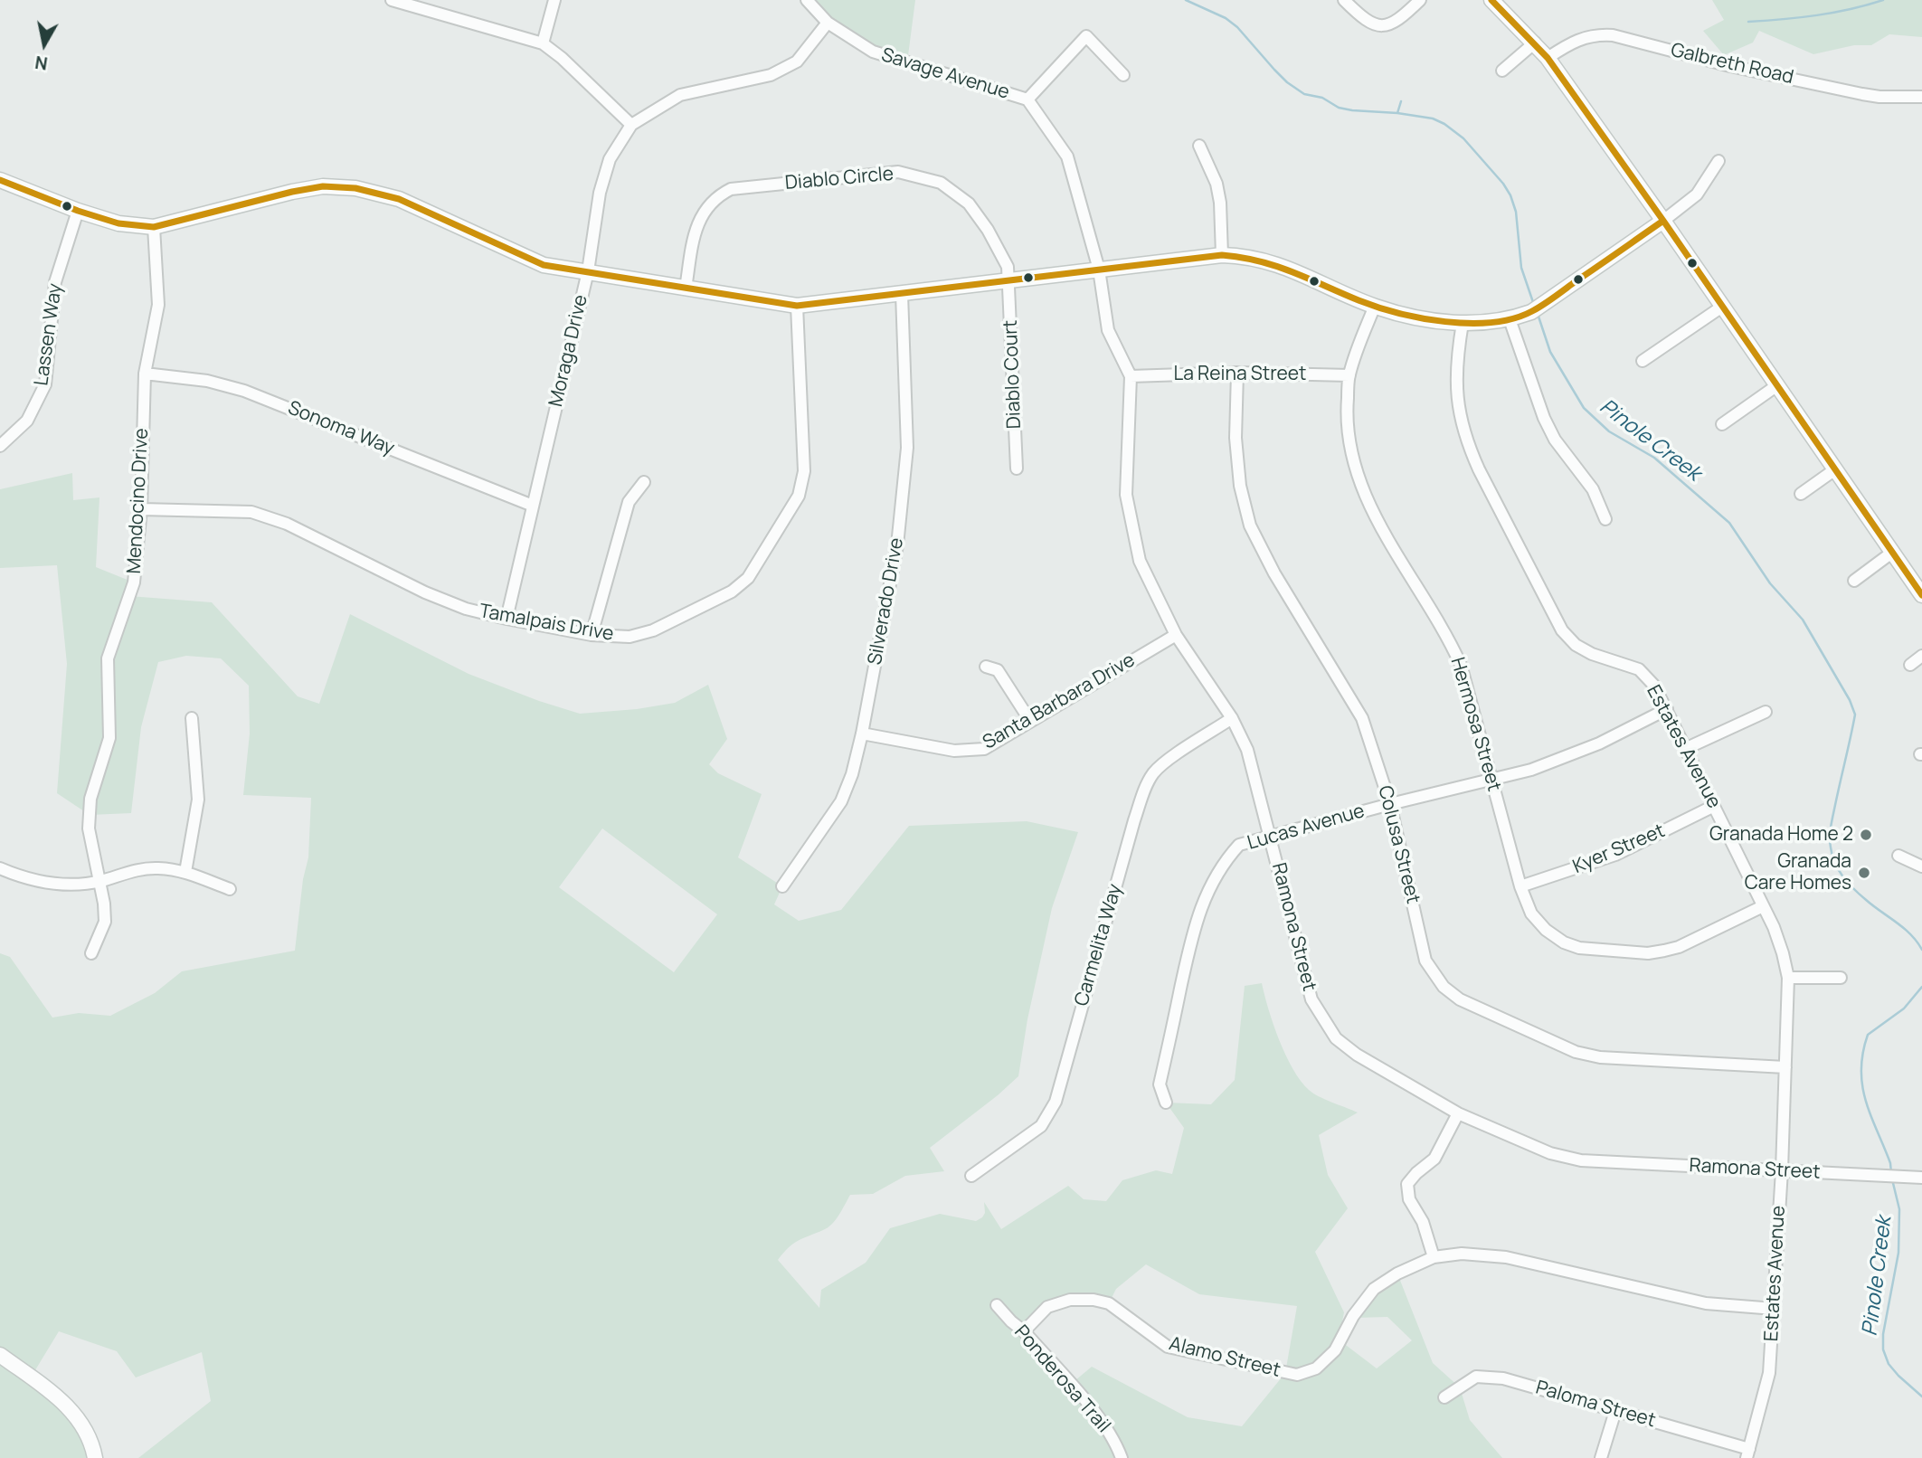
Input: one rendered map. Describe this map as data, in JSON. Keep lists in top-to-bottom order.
{
  "streets": {
    "street": [
      "Galbreth Road",
      "Savage Avenue",
      "Diablo Circle",
      "Lassen Way",
      "Moraga Drive",
      "Diablo Court",
      "La Reina Street",
      "Sonoma Way",
      "Mendocino Drive",
      "Silverado Drive",
      "Tamalpais Drive",
      "Santa Barbara Drive",
      "Hermosa Street",
      "Estates Avenue",
      "Lucas Avenue",
      "Colusa Street",
      "Kyer Street",
      "Ramona Street",
      "Carmelita Way",
      "Alamo Street",
      "Ponderosa Trail",
      "Paloma Street"
    ]
  },
  "crossings": [
    ["Savage Avenue", "Moraga Drive"],
    ["Savage Avenue", "Ramona Street"],
    ["Diablo Circle", "Diablo Court"],
    ["Moraga Drive", "Sonoma Way"],
    ["Moraga Drive", "Tamalpais Drive"],
    ["La Reina Street", "Hermosa Street"],
    ["La Reina Street", "Colusa Street"],
    ["La Reina Street", "Ramona Street"],
    ["Sonoma Way", "Mendocino Drive"],
    ["Mendocino Drive", "Tamalpais Drive"],
    ["Silverado Drive", "Santa Barbara Drive"],
    ["Santa Barbara Drive", "Ramona Street"],
    ["Hermosa Street", "Estates Avenue"],
    ["Hermosa Street", "Lucas Avenue"],
    ["Hermosa Street", "Kyer Street"],
    ["Estates Avenue", "Lucas Avenue"],
    ["Estates Avenue", "Colusa Street"],
    ["Estates Avenue", "Kyer Street"],
    ["Estates Avenue", "Ramona Street"],
    ["Estates Avenue", "Alamo Street"],
    ["Estates Avenue", "Paloma Street"],
    ["Lucas Avenue", "Colusa Street"],
    ["Lucas Avenue", "Ramona Street"],
    ["Ramona Street", "Carmelita Way"],
    ["Alamo Street", "Ponderosa Trail"]
  ],
  "water": ["Pinole Creek"],
  "places": ["Granada Home 2", "Granada Care Homes"],
  "north": "bottom"
}
